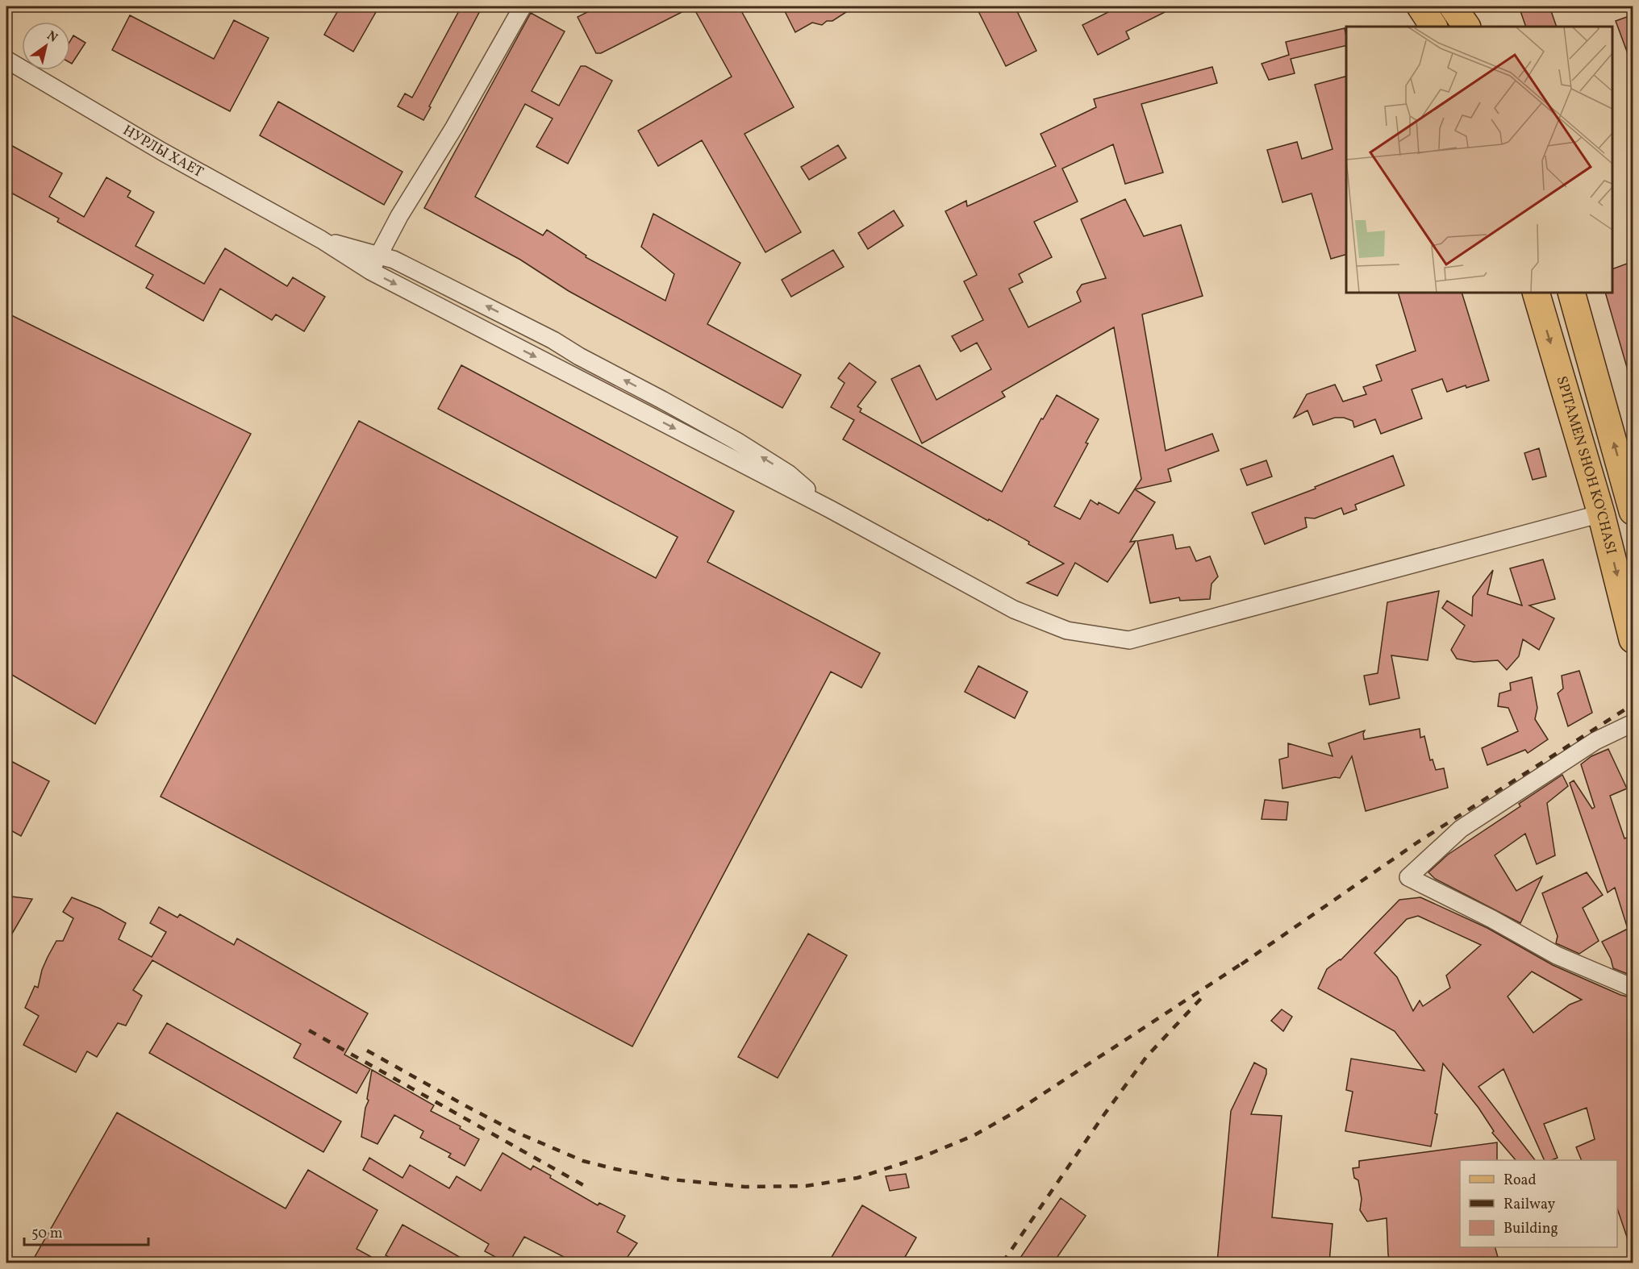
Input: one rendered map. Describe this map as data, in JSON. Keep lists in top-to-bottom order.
{
  "streets": {
    "main road": ["SPITAMEN SHOH KO'CHASI"],
    "street": ["НУРЛЫ ХАЕТ"]
  },
  "legend": ["Road", "Railway", "Building"],
  "scale_bar": "50 m",
  "north": "top right"
}
